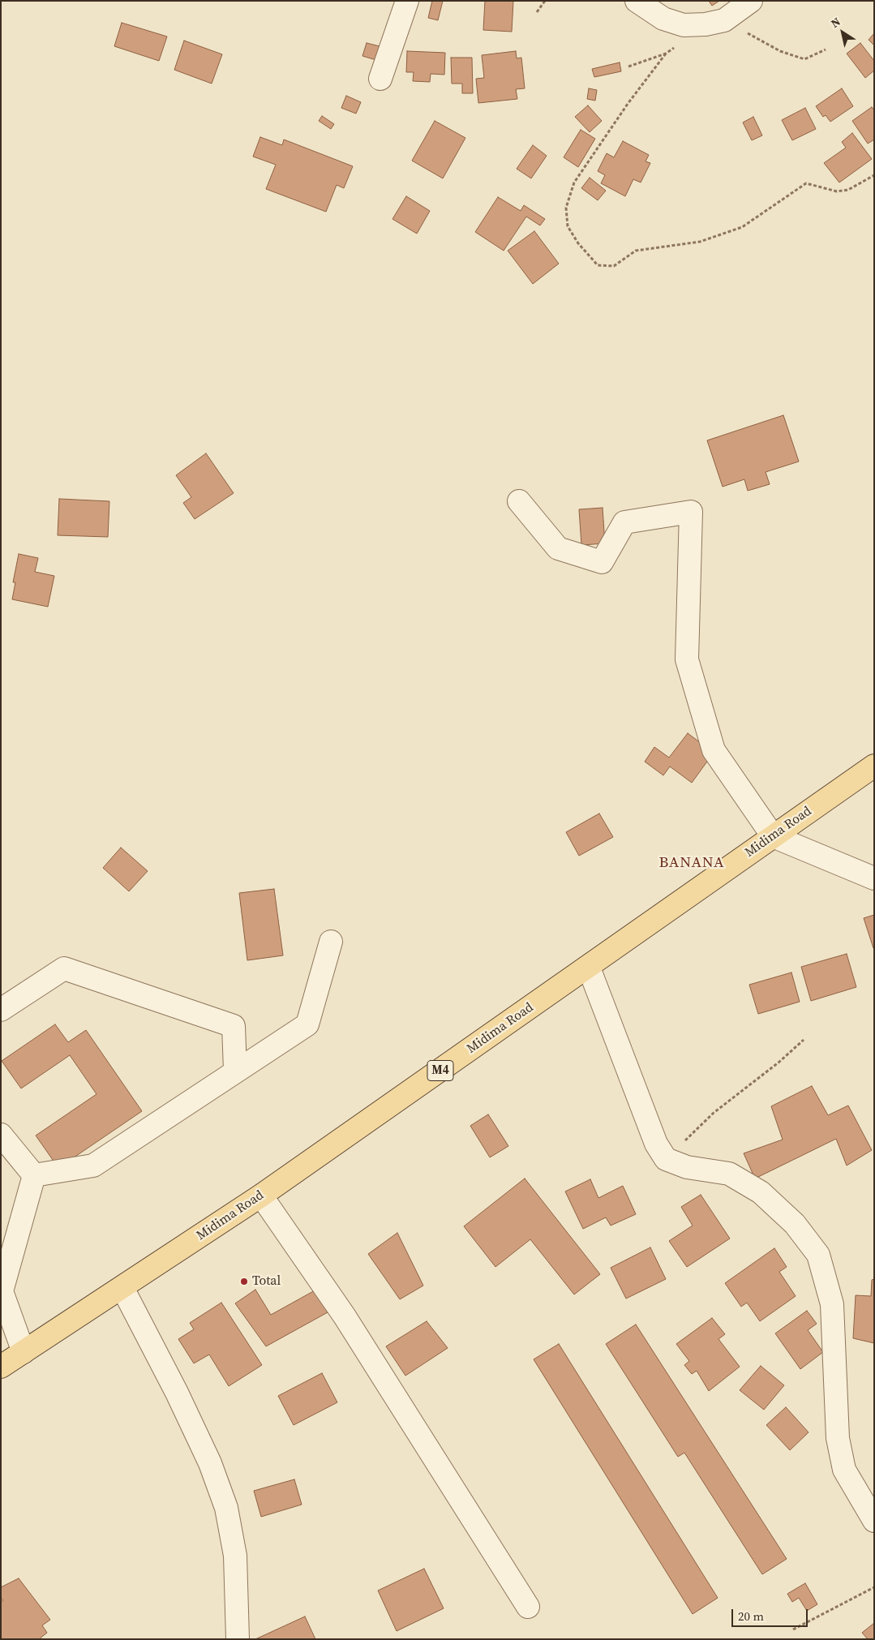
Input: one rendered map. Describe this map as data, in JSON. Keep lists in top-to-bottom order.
{
  "streets": {
    "main road": ["Midima Road", "M4"]
  },
  "districts": ["BANANA"],
  "places": ["Total"],
  "scale_bar": "20 m",
  "north": "top left"
}
